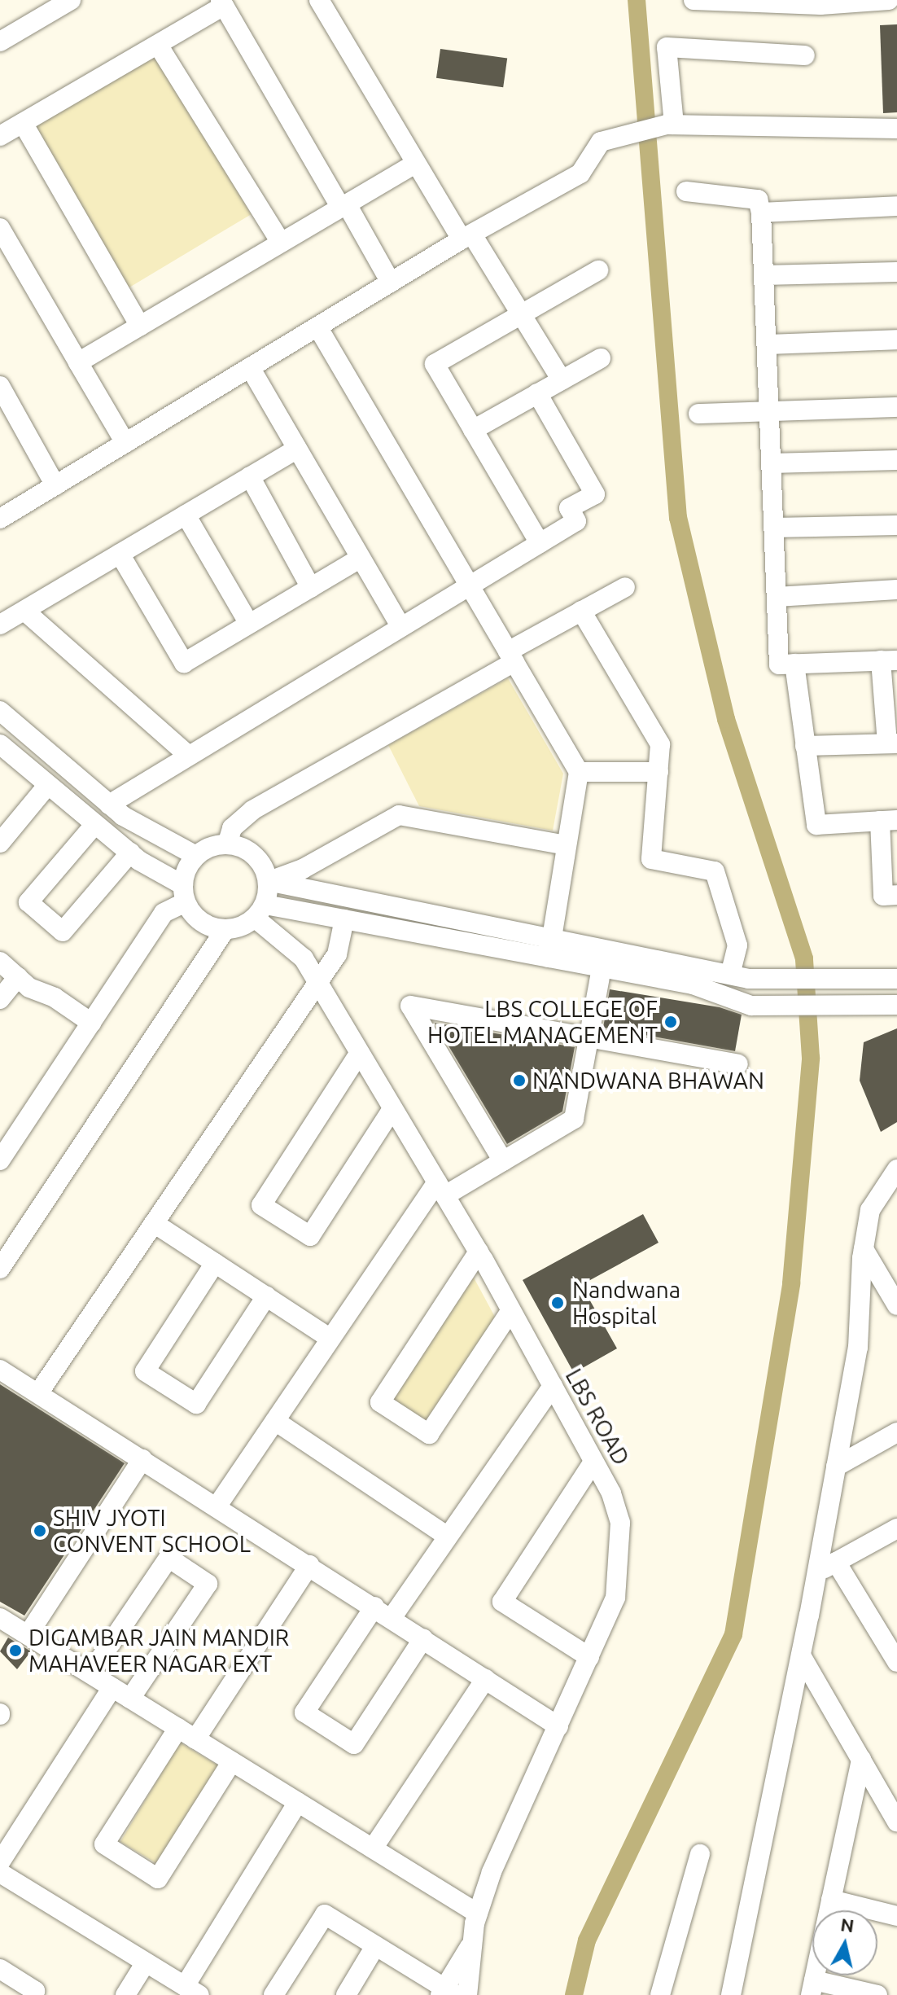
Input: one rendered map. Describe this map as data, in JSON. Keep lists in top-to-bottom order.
{
  "streets": {
    "street": ["LBS ROAD"]
  },
  "places": [
    "LBS COLLEGE OF HOTEL MANAGEMENT",
    "NANDWANA BHAWAN",
    "Nandwana Hospital",
    "SHIV JYOTI CONVENT SCHOOL",
    "DIGAMBAR JAIN MANDIR MAHAVEER NAGAR EXT"
  ],
  "north": "top"
}
